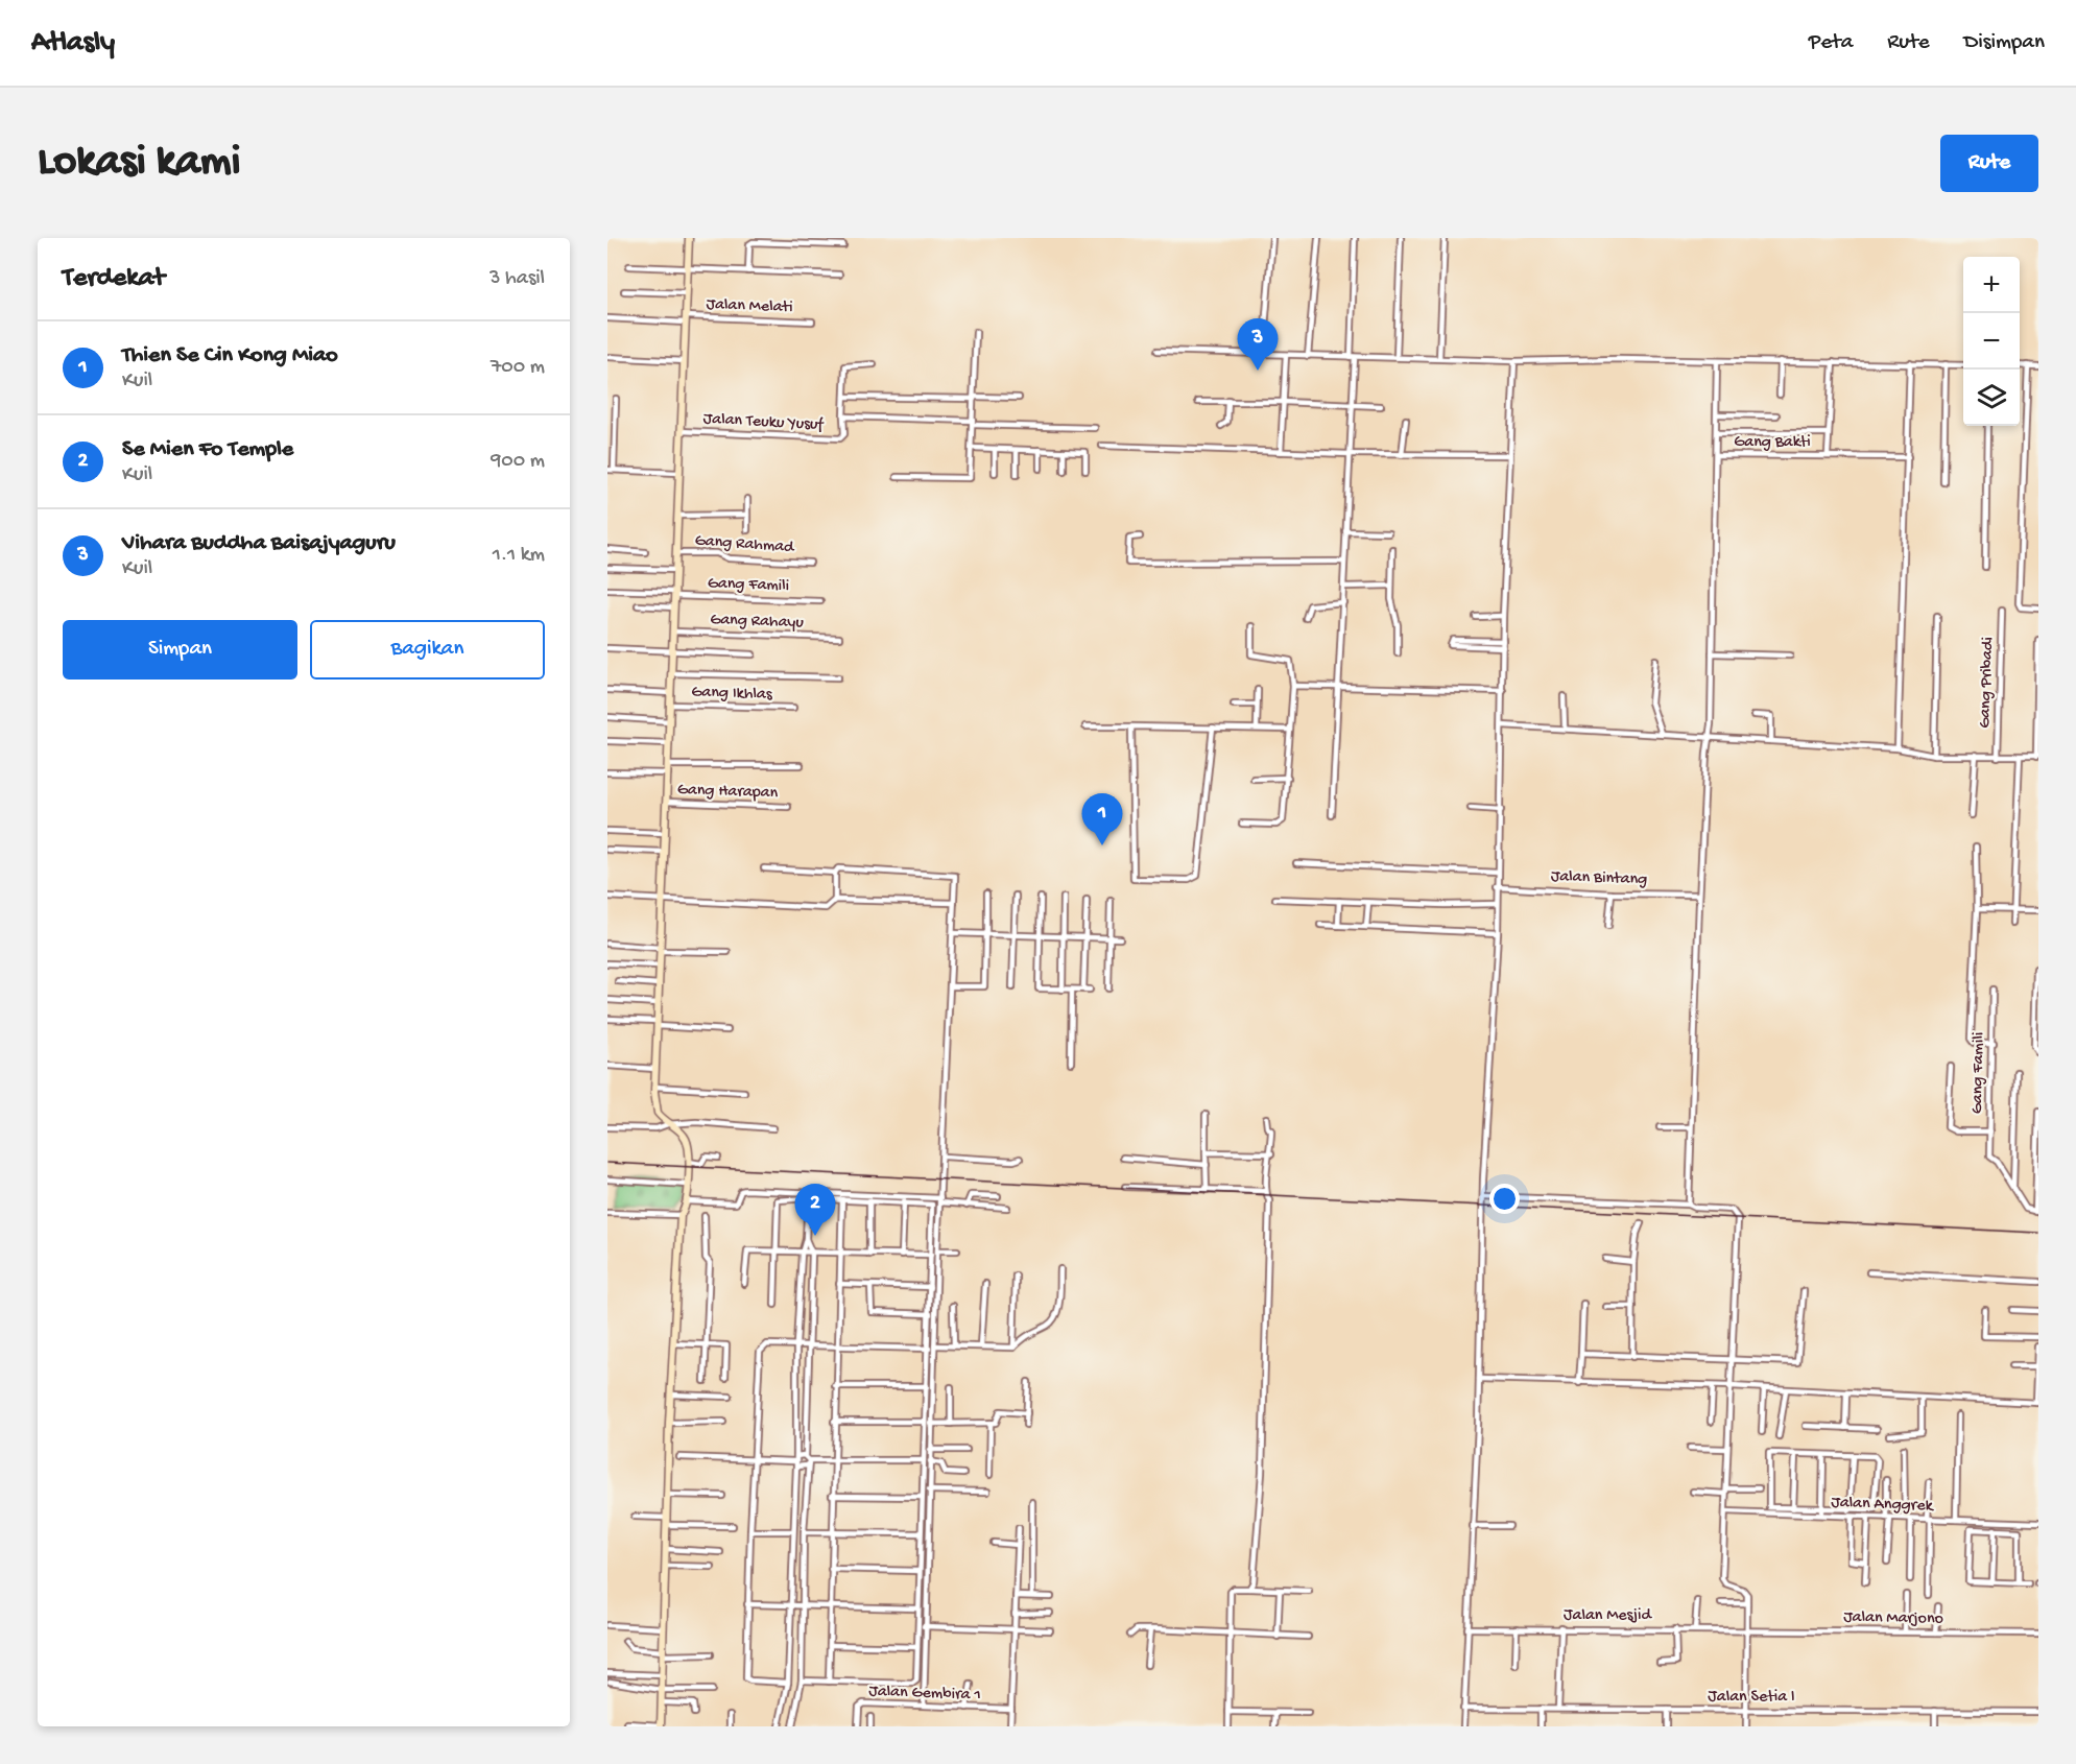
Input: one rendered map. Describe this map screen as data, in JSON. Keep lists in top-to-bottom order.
{
  "streets": {
    "street": [
      "Jalan Melati",
      "Jalan Teuku Yusuf",
      "Gang Bakti",
      "Gang Rahmad",
      "Gang Famili",
      "Gang Rahayu",
      "Gang Pribadi",
      "Gang Ikhlas",
      "Gang Harapan",
      "Jalan Bintang",
      "Jalan Anggrek",
      "Jalan Mesjid",
      "Jalan Marjono",
      "Jalan Gembira 1",
      "Jalan Setia I"
    ]
  },
  "crossings": [
    ["Jalan Mesjid", "Jalan Marjono"]
  ],
  "page": {
    "header": "Atlasly",
    "nav": ["Peta", "Rute", "Disimpan"],
    "buttons": [
      "Rute",
      ["Simpan", "Bagikan"]
    ],
    "title": "Lokasi kami",
    "heading": ["Terdekat", "3 hasil"],
    "map_buttons": ["+", "−"],
    "pins": ["3", "1", "2"],
    "list": [
      {
        "mark": "1",
        "name": "Thien Se Cin Kong Miao",
        "note": "Kuil",
        "value": "700 m"
      },
      {
        "mark": "2",
        "name": "Se Mien Fo Temple",
        "note": "Kuil",
        "value": "900 m"
      },
      {
        "mark": "3",
        "name": "Vihara Buddha Baisajyaguru",
        "note": "Kuil",
        "value": "1.1 km"
      }
    ]
  }
}
